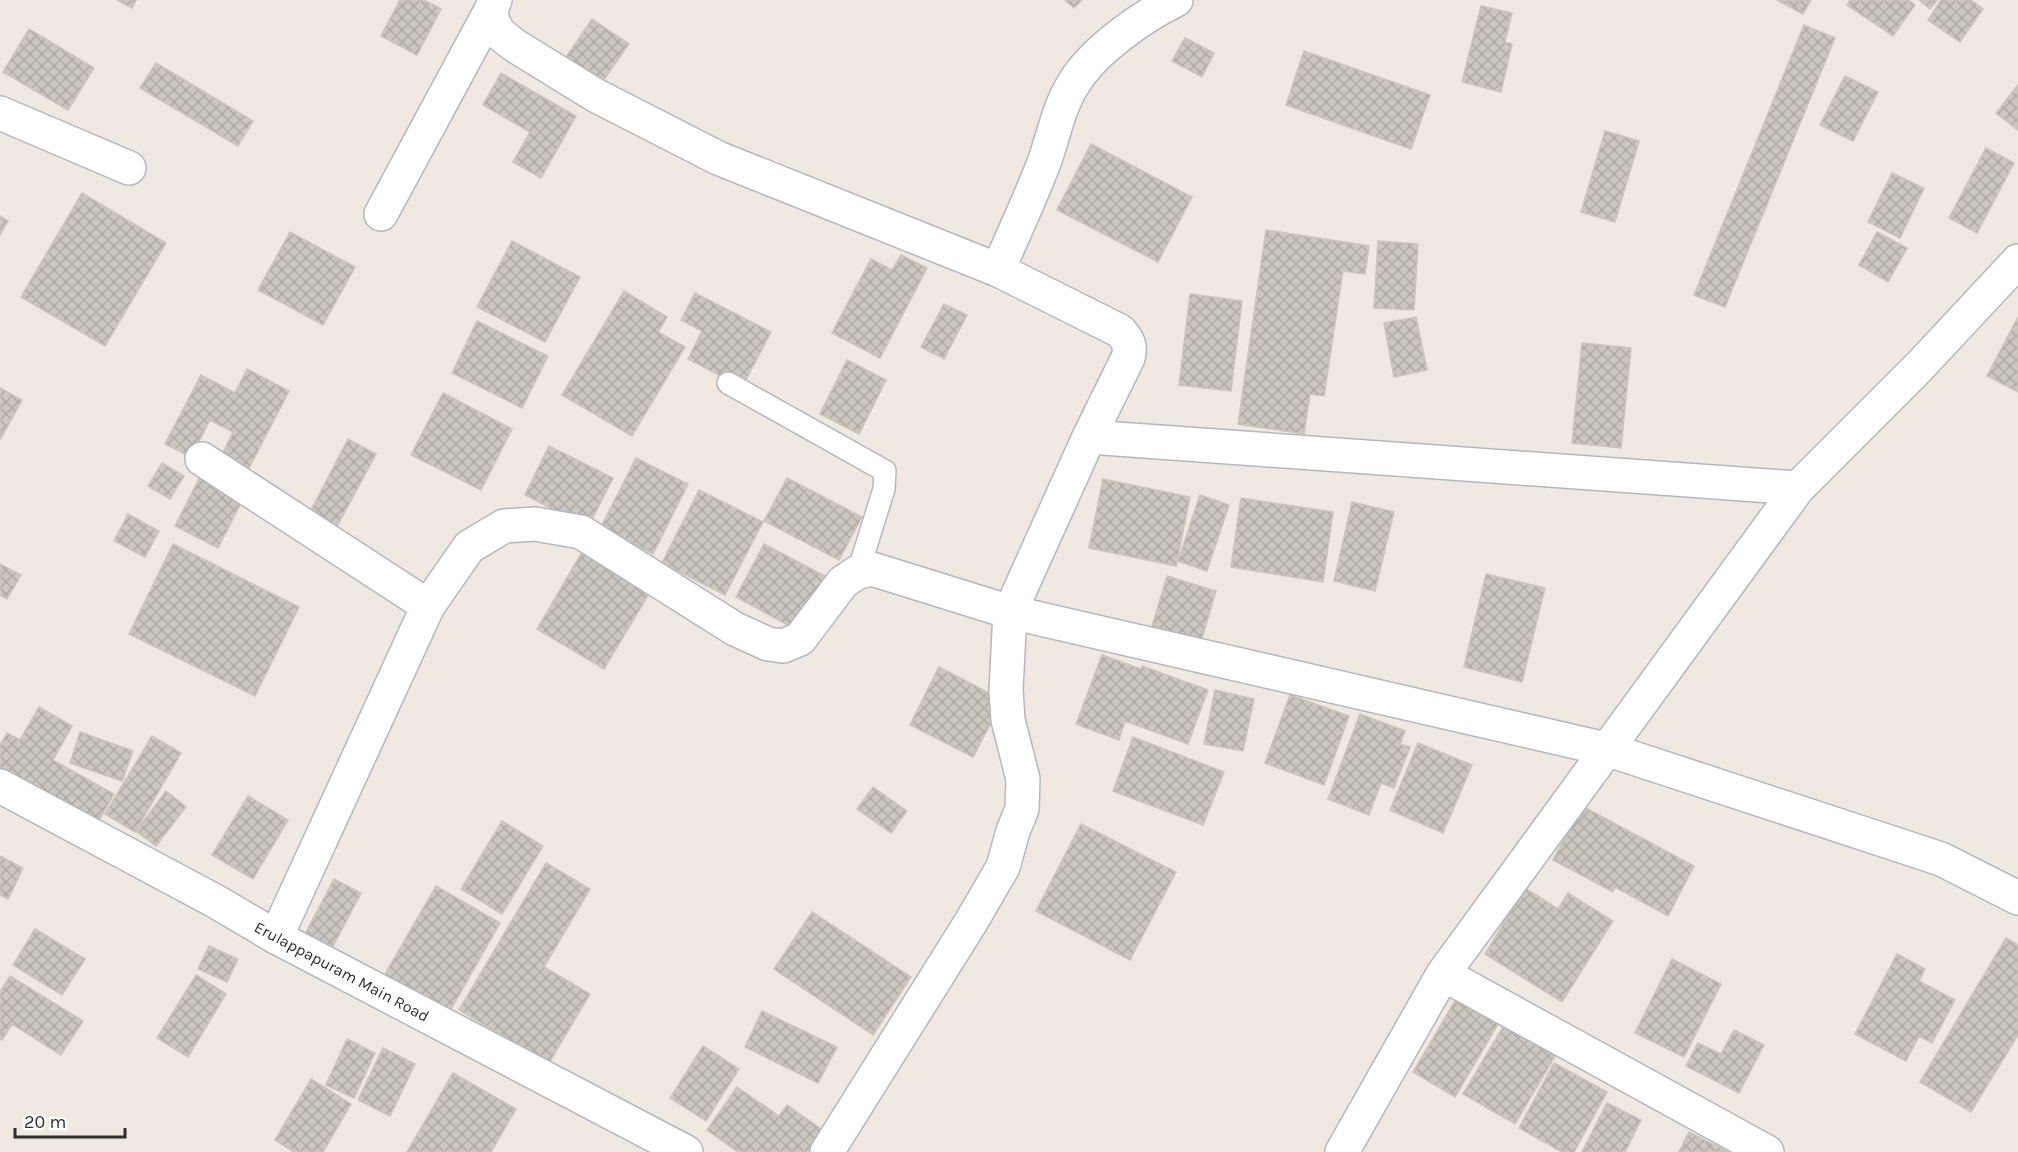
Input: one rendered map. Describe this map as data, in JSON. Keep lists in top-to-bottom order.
{
  "streets": {
    "street": ["Erulappapuram Main Road"]
  },
  "scale_bar": "20 m"
}
